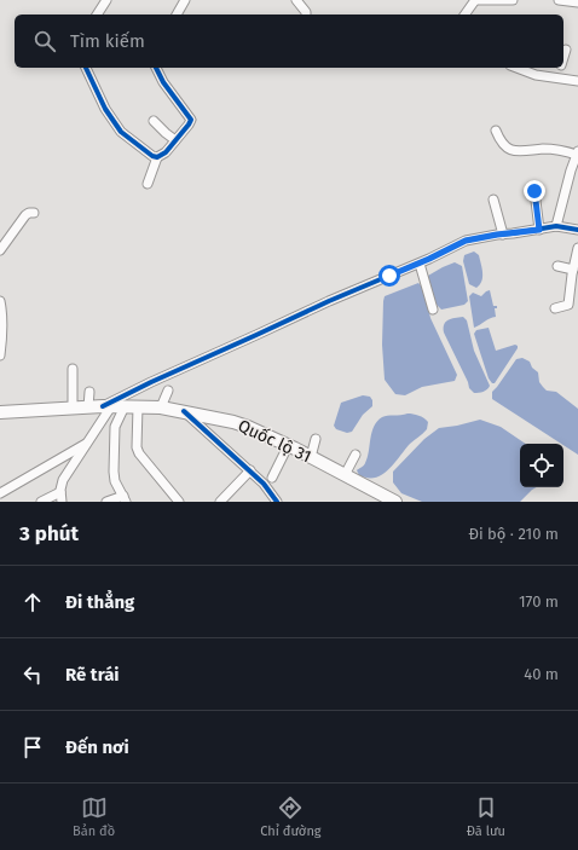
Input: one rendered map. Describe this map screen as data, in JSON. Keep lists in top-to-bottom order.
{
  "streets": {
    "highway": ["Quốc lộ 31"]
  },
  "page": {
    "search": "Tìm kiếm",
    "heading": ["3 phút", "Đi bộ · 210 m"],
    "list": [
      ["Đi thẳng", "170 m"],
      ["Rẽ trái", "40 m"],
      "Đến nơi"
    ],
    "nav": ["Bản đồ", "Chỉ đường", "Đã lưu"]
  }
}
